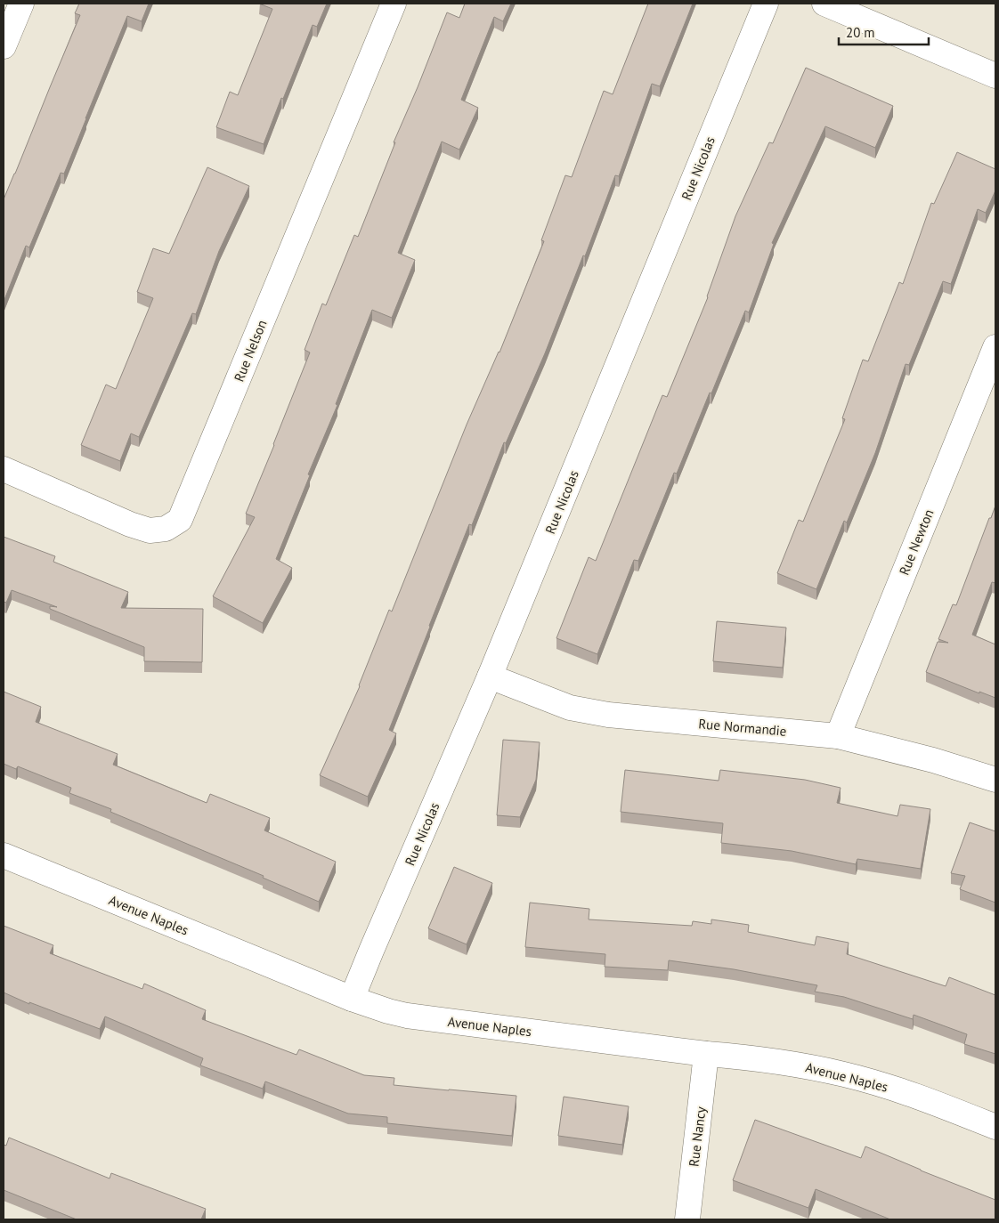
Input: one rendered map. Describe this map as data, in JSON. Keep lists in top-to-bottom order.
{
  "streets": {
    "street": [
      "Rue Nicolas",
      "Rue Nelson",
      "Rue Newton",
      "Rue Normandie",
      "Avenue Naples",
      "Rue Nancy"
    ]
  },
  "crossings": [
    ["Rue Nicolas", "Rue Normandie"],
    ["Rue Nicolas", "Avenue Naples"],
    ["Rue Newton", "Rue Normandie"],
    ["Avenue Naples", "Rue Nancy"]
  ],
  "scale_bar": "20 m"
}
